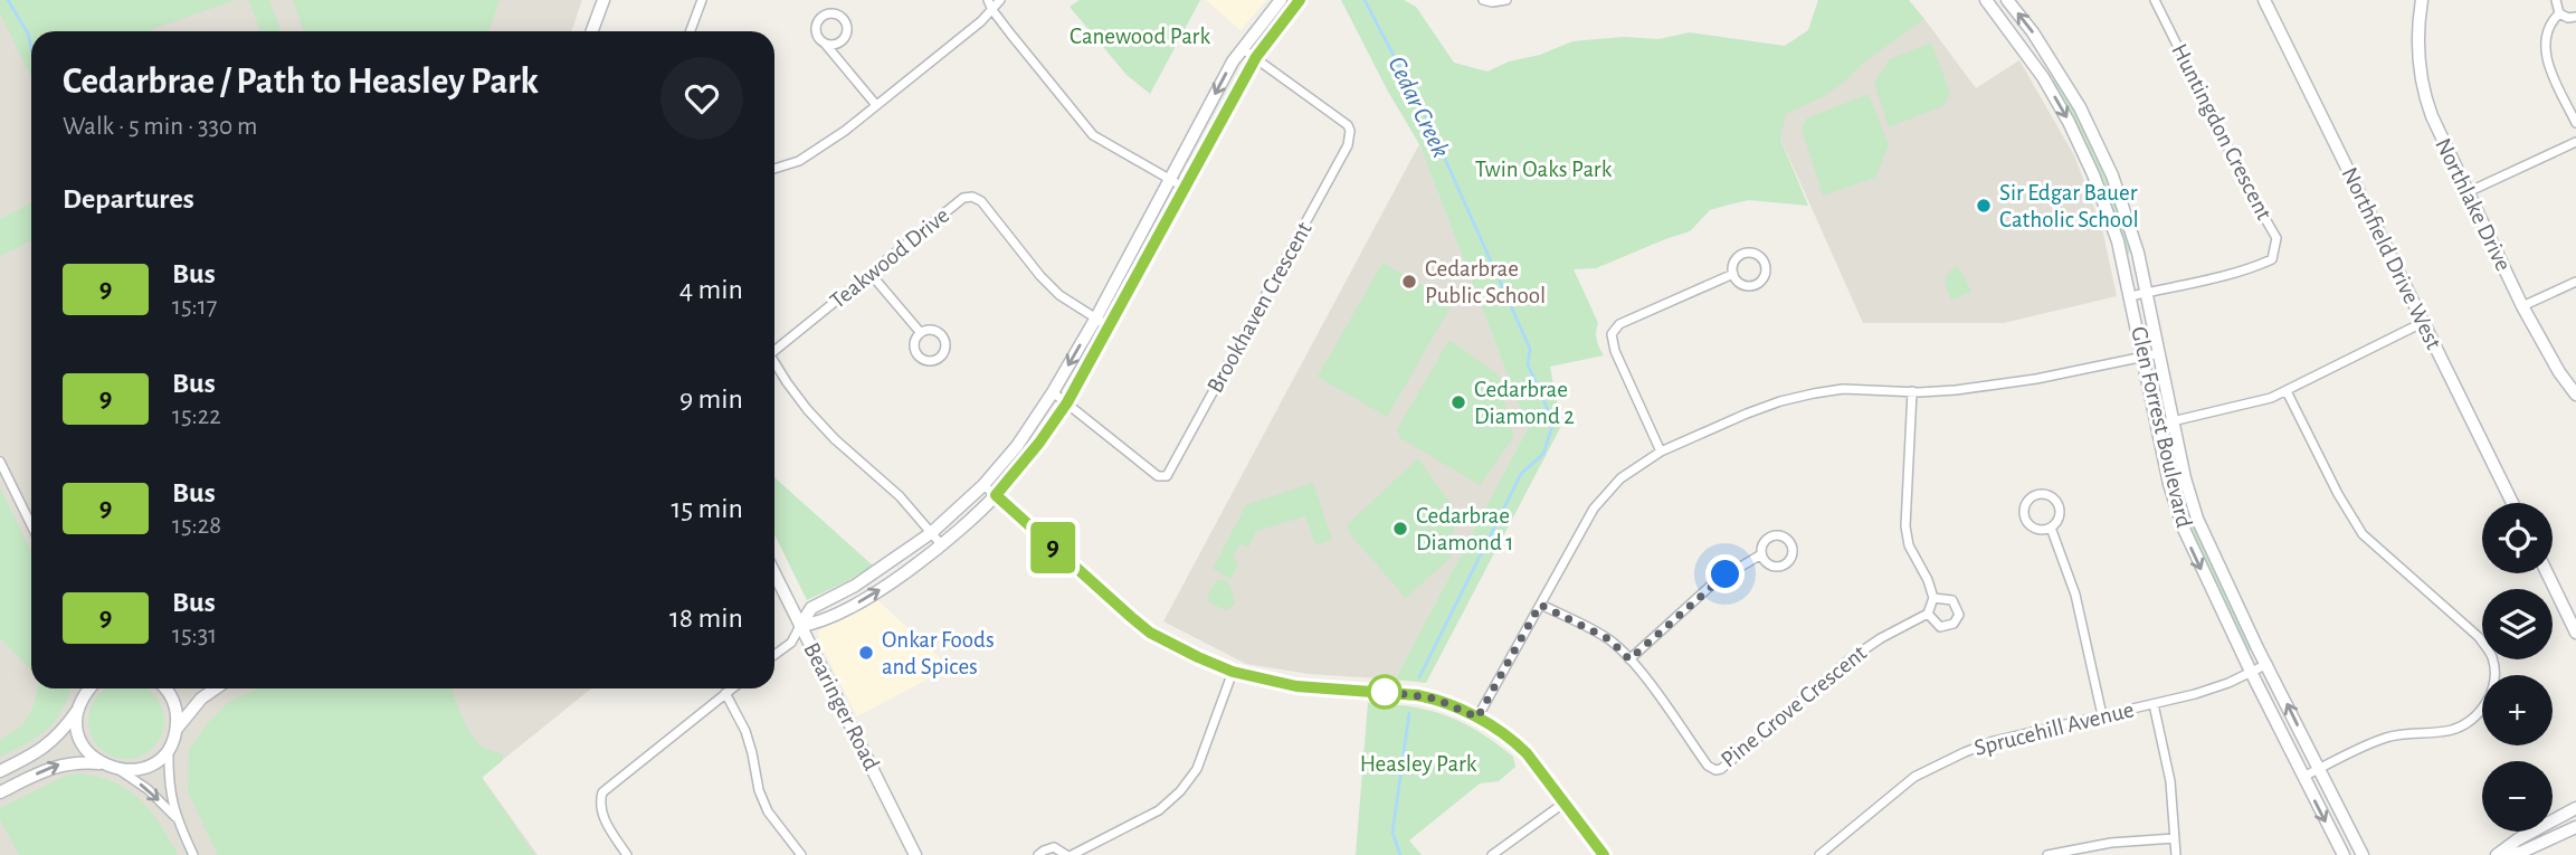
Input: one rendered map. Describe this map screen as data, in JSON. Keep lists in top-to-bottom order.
{
  "streets": {
    "street": [
      "Huntingdon Crescent",
      "Northlake Drive",
      "Teakwood Drive",
      "Northfield Drive West",
      "Brookhaven Crescent",
      "Glen Forrest Boulevard",
      "Bearinger Road",
      "Pine Grove Crescent",
      "Sprucehill Avenue"
    ]
  },
  "crossings": [
    ["Huntingdon Crescent", "Glen Forrest Boulevard"],
    ["Glen Forrest Boulevard", "Sprucehill Avenue"]
  ],
  "water": ["Cedar Creek"],
  "parks": ["Canewood Park", "Twin Oaks Park", "Heasley Park"],
  "places": [
    "Sir Edgar Bauer Catholic School",
    "Cedarbrae Public School",
    "Cedarbrae Diamond 2",
    "Cedarbrae Diamond 1",
    "Onkar Foods and Spices"
  ],
  "lines": ["bus line 9"],
  "page": {
    "on_map": "9",
    "heading": [
      ["Cedarbrae / Path to Heasley Park", "Walk · 5 min · 330 m"],
      "Departures"
    ],
    "list": [
      {
        "mark": "9",
        "name": "Bus",
        "note": "15:17",
        "value": "4 min"
      },
      {
        "mark": "9",
        "name": "Bus",
        "note": "15:22",
        "value": "9 min"
      },
      {
        "mark": "9",
        "name": "Bus",
        "note": "15:28",
        "value": "15 min"
      },
      {
        "mark": "9",
        "name": "Bus",
        "note": "15:31",
        "value": "18 min"
      }
    ],
    "map_buttons": ["+", "−"]
  }
}
